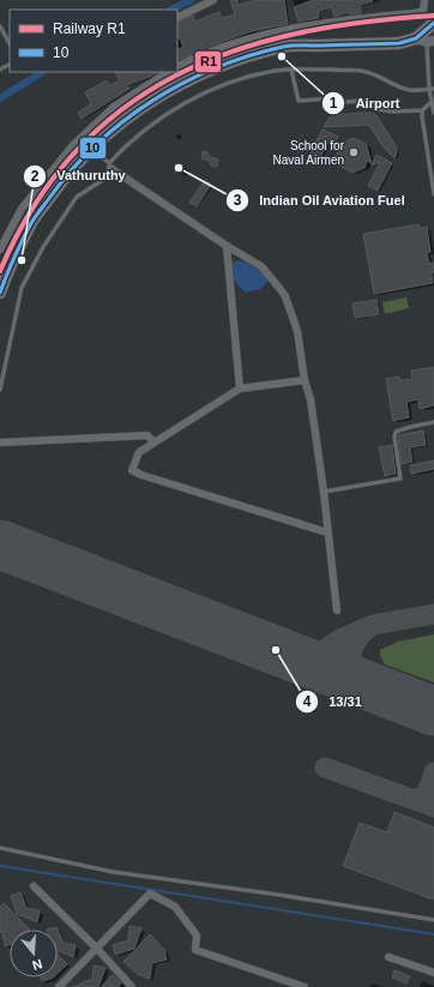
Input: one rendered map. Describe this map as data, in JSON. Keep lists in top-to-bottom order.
{
  "places": [
    "Airport",
    "School for Naval Airmen",
    "Indian Oil Aviation Fuel",
    "Vathuruthy",
    "13/31"
  ],
  "lines": ["rail line R1", "transit line 10"],
  "legend": ["Railway R1", "10"],
  "north": "bottom"
}
